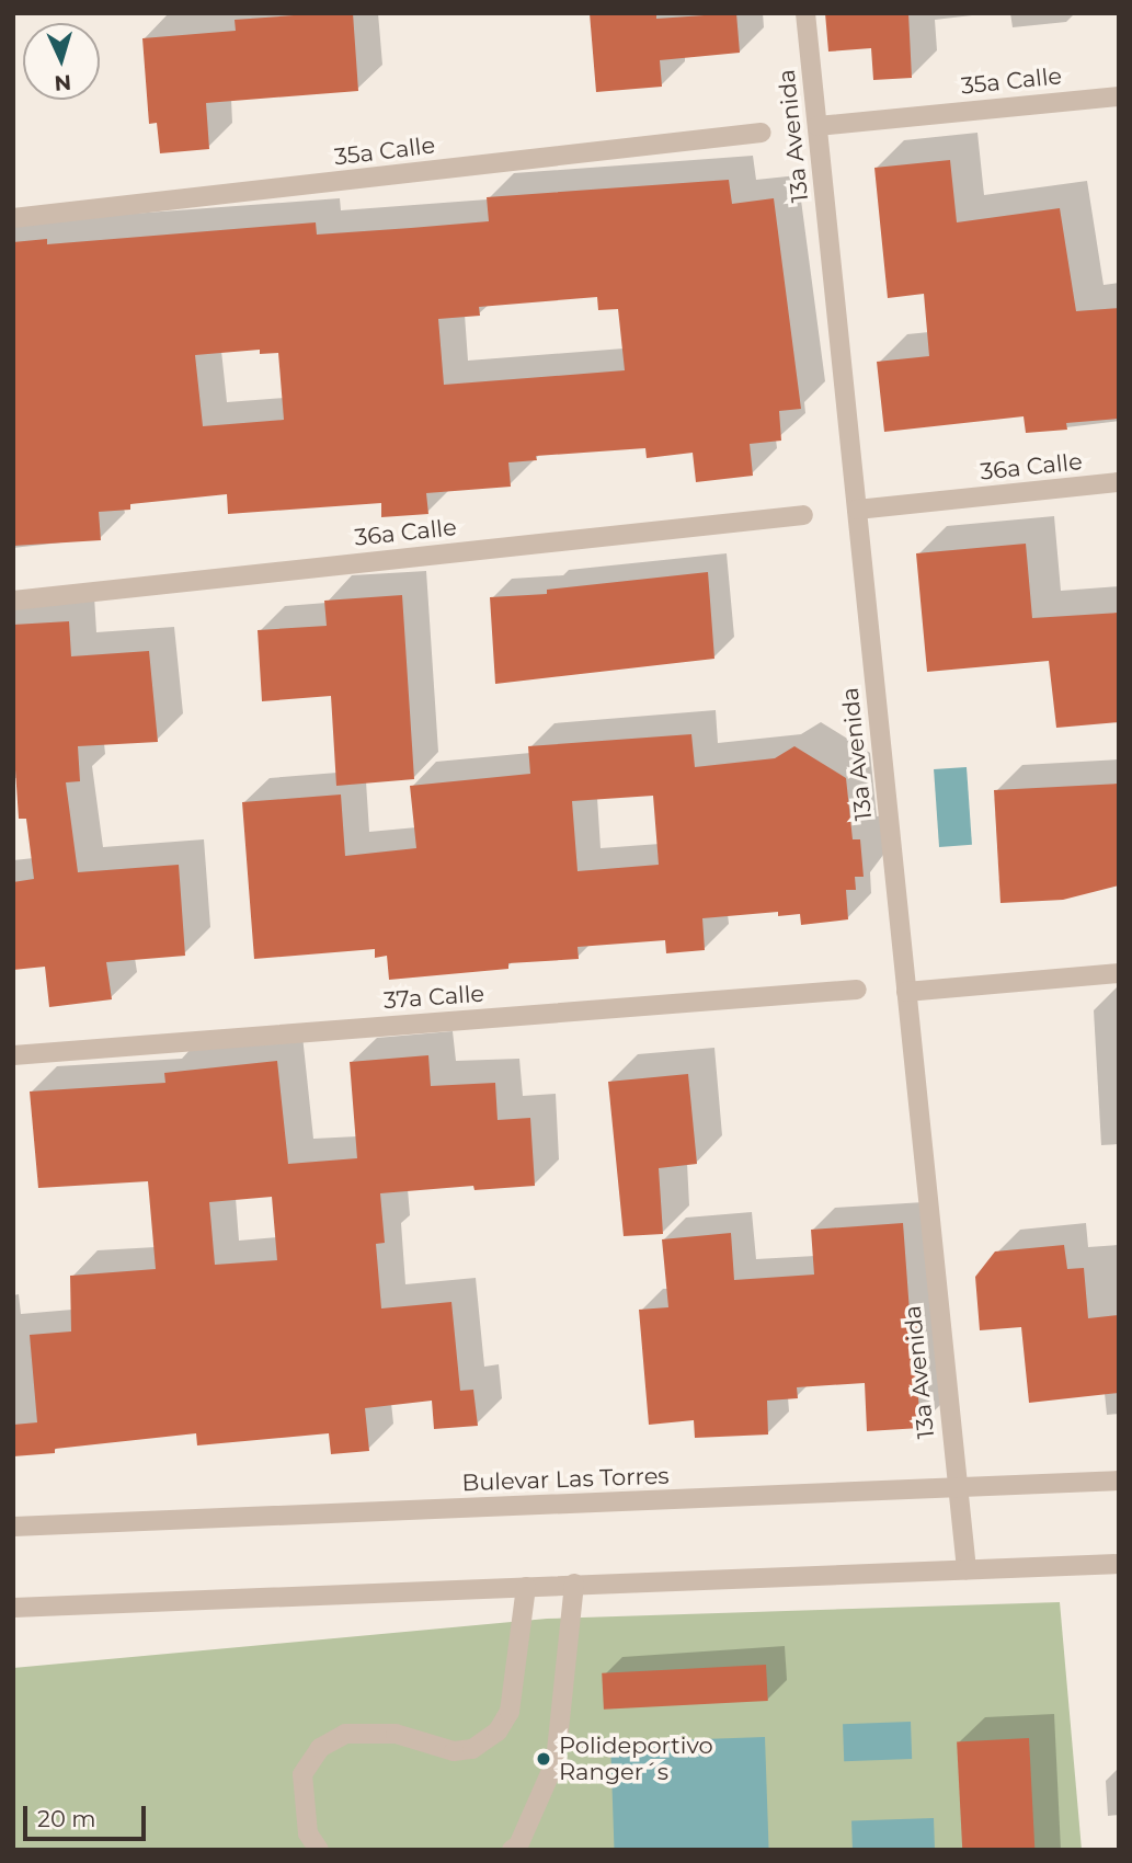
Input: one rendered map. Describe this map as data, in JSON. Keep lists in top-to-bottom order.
{
  "streets": {
    "street": [
      "35a Calle",
      "13a Avenida",
      "36a Calle",
      "37a Calle",
      "Bulevar Las Torres"
    ]
  },
  "crossings": [
    ["35a Calle", "13a Avenida"],
    ["13a Avenida", "36a Calle"],
    ["13a Avenida", "Bulevar Las Torres"]
  ],
  "places": ["Polideportivo Ranger´s"],
  "scale_bar": "20 m",
  "north": "bottom"
}
